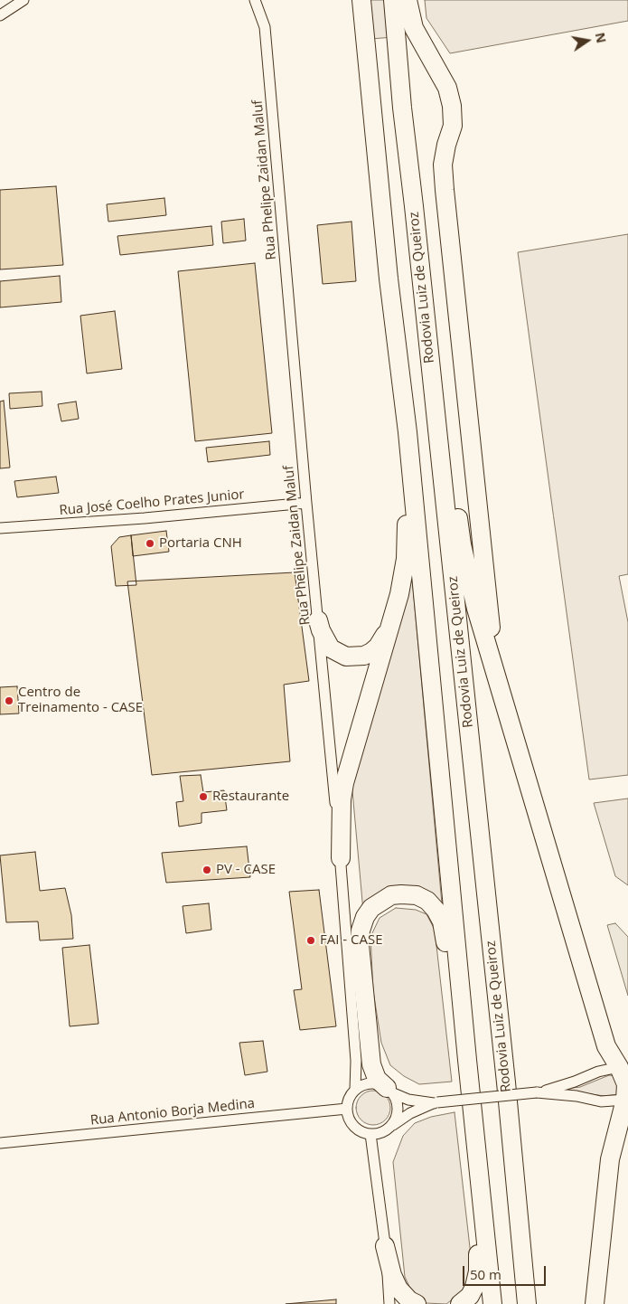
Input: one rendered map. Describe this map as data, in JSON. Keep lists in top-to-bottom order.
{
  "streets": {
    "highway": ["Rodovia Luiz de Queiroz"],
    "street": ["Rua Phelipe Zaidan Maluf", "Rua José Coelho Prates Junior", "Rua Antonio Borja Medina"]
  },
  "crossings": [
    ["Rua Phelipe Zaidan Maluf", "Rua José Coelho Prates Junior"],
    ["Rua Phelipe Zaidan Maluf", "Rua Antonio Borja Medina"]
  ],
  "places": [
    "Portaria CNH",
    "Centro de Treinamento - CASE",
    "Restaurante",
    "PV - CASE",
    "FAI - CASE"
  ],
  "scale_bar": "50 m",
  "north": "right"
}
